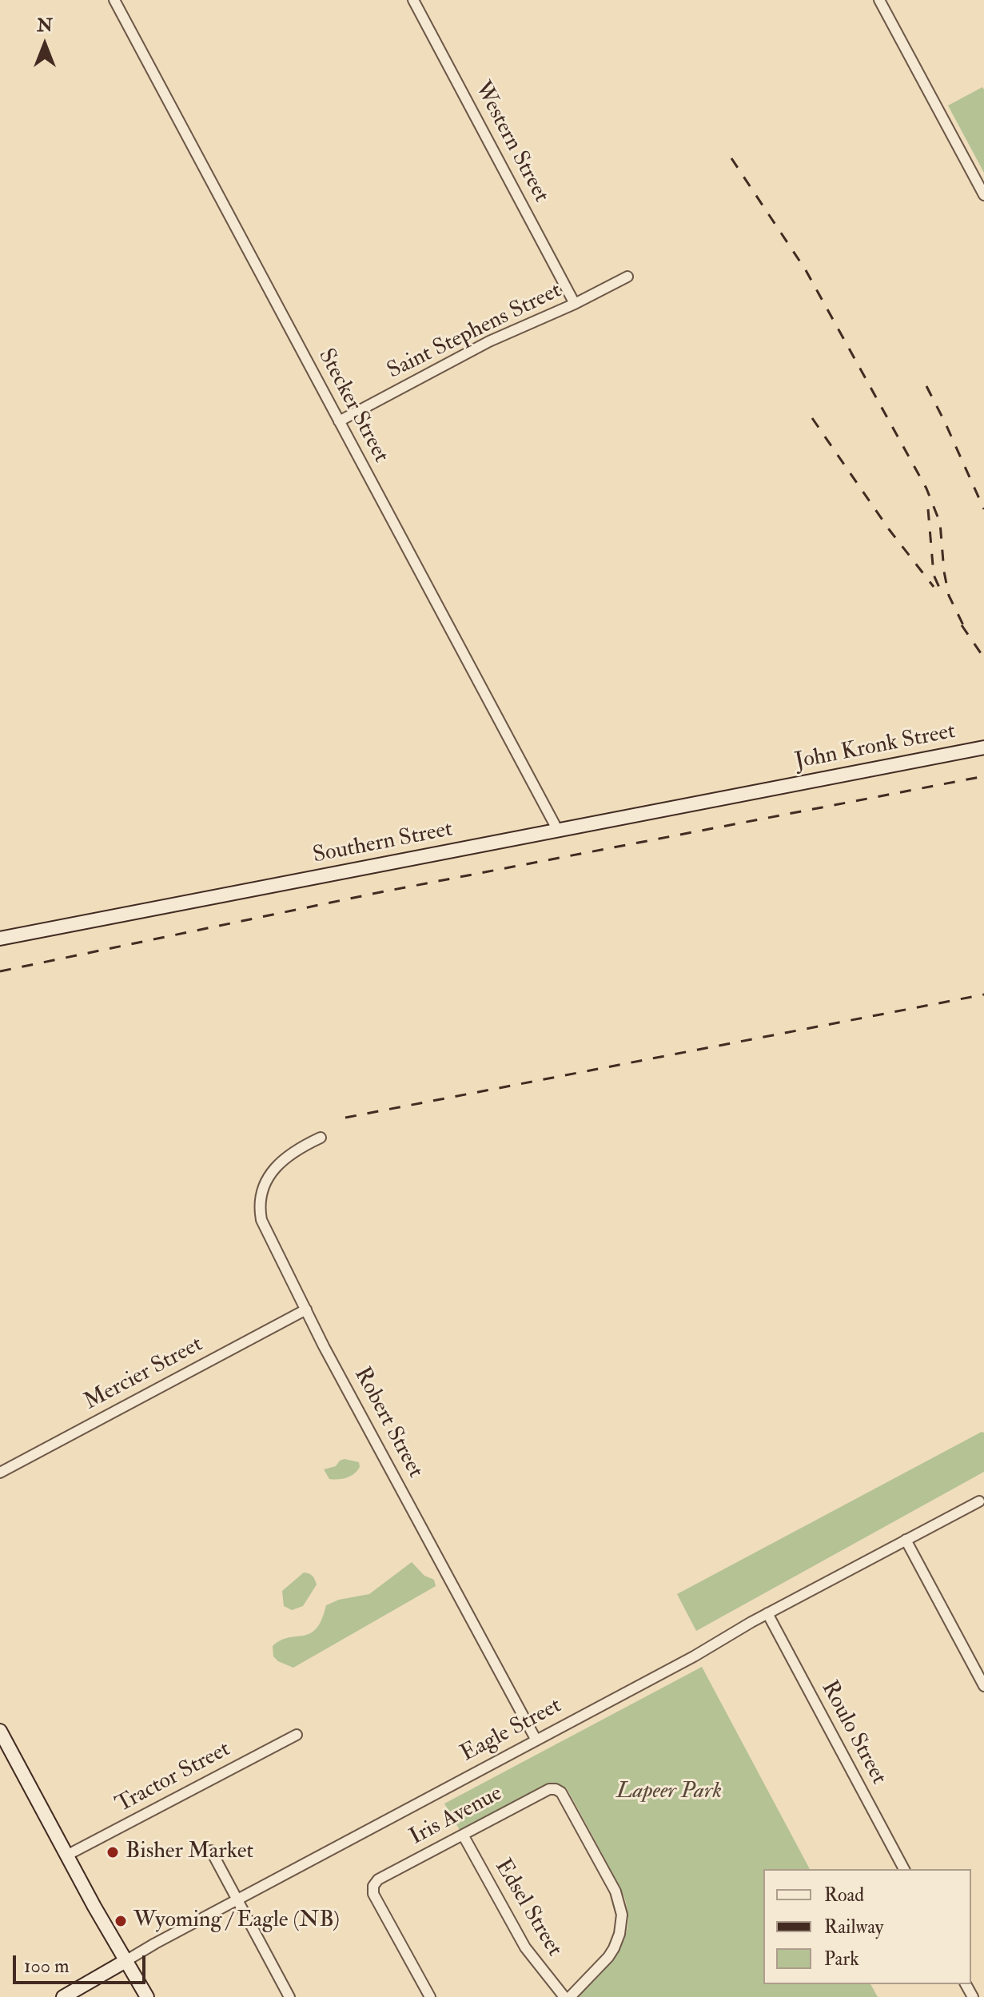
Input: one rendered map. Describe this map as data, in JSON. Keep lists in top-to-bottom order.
{
  "streets": {
    "street": [
      "Western Street",
      "Saint Stephens Street",
      "Stecker Street",
      "John Kronk Street",
      "Southern Street",
      "Mercier Street",
      "Robert Street",
      "Eagle Street",
      "Roulo Street",
      "Tractor Street",
      "Iris Avenue",
      "Edsel Street"
    ]
  },
  "crossings": [
    ["Western Street", "Saint Stephens Street"],
    ["Saint Stephens Street", "Stecker Street"],
    ["Stecker Street", "Southern Street"],
    ["John Kronk Street", "Southern Street"],
    ["Mercier Street", "Robert Street"],
    ["Robert Street", "Eagle Street"],
    ["Eagle Street", "Roulo Street"],
    ["Iris Avenue", "Edsel Street"]
  ],
  "parks": ["Lapeer Park"],
  "places": ["Bisher Market", "Wyoming / Eagle (NB)"],
  "legend": ["Road", "Railway", "Park"],
  "scale_bar": "100 m",
  "north": "top"
}
